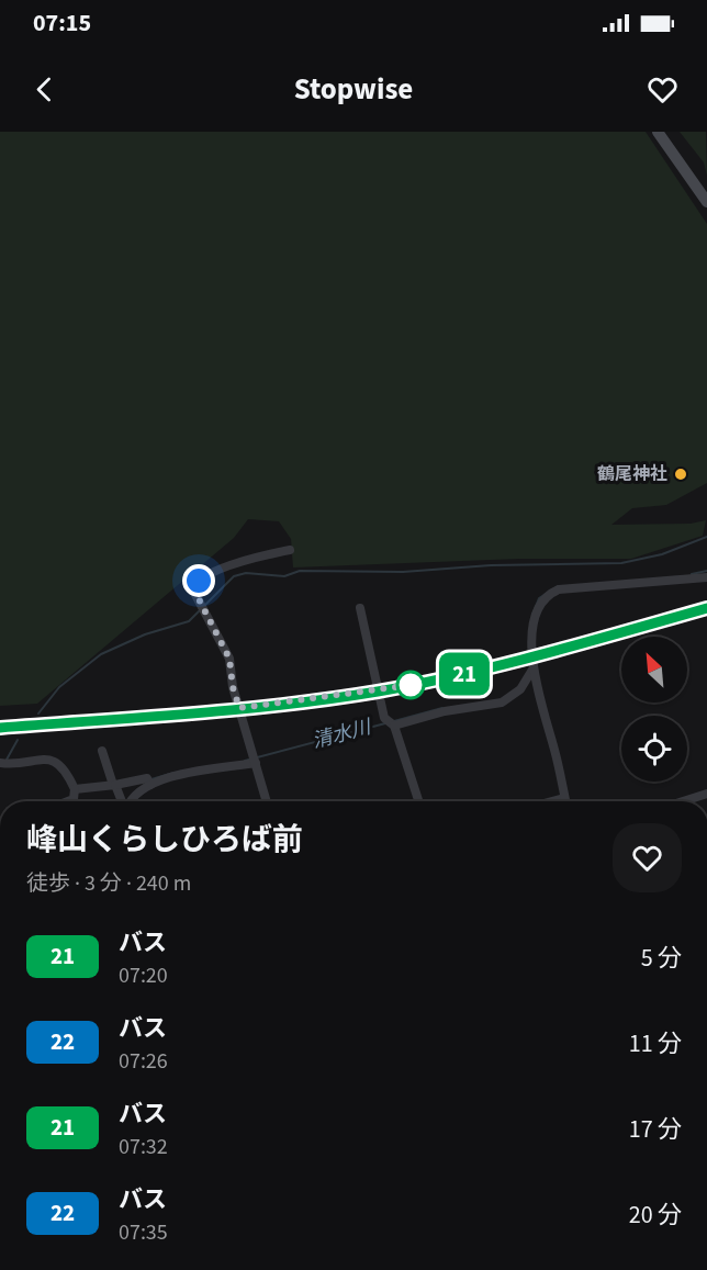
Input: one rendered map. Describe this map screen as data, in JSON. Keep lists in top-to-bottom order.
{
  "water": ["清水川"],
  "places": ["鶴尾神社"],
  "lines": ["bus line 21"],
  "north": "top left",
  "page": {
    "status": "07:15",
    "header": "Stopwise",
    "on_map": "21",
    "heading": ["峰山くらしひろば前", "徒歩 · 3 分 · 240 m"],
    "list": [
      {
        "mark": "21",
        "name": "バス",
        "note": "07:20",
        "value": "5 分"
      },
      {
        "mark": "22",
        "name": "バス",
        "note": "07:26",
        "value": "11 分"
      },
      {
        "mark": "21",
        "name": "バス",
        "note": "07:32",
        "value": "17 分"
      },
      {
        "mark": "22",
        "name": "バス",
        "note": "07:35",
        "value": "20 分"
      }
    ]
  }
}
